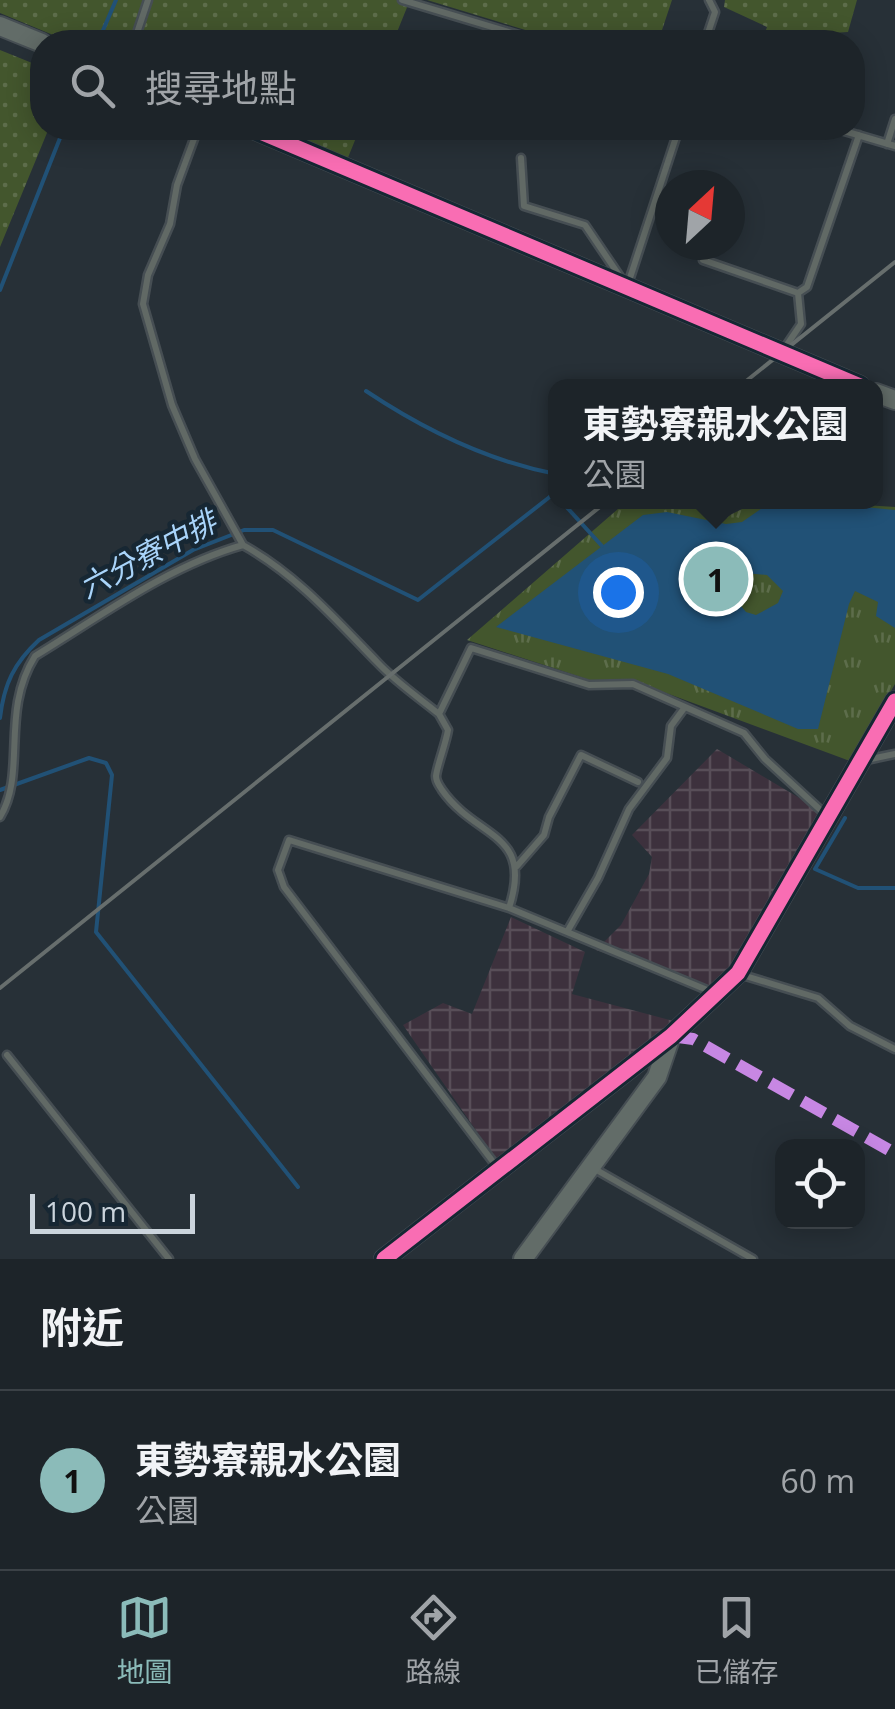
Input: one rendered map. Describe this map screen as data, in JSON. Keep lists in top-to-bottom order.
{
  "water": ["六分寮中排"],
  "scale_bar": "100 m",
  "north": "top right",
  "page": {
    "search": "搜尋地點",
    "popup": ["東勢寮親水公園", "公園"],
    "pins": "1",
    "scale": "100 m",
    "heading": "附近",
    "list": [
      {
        "mark": "1",
        "name": "東勢寮親水公園",
        "note": "公園",
        "value": "60 m"
      }
    ],
    "nav": ["地圖", "路線", "已儲存"]
  }
}
